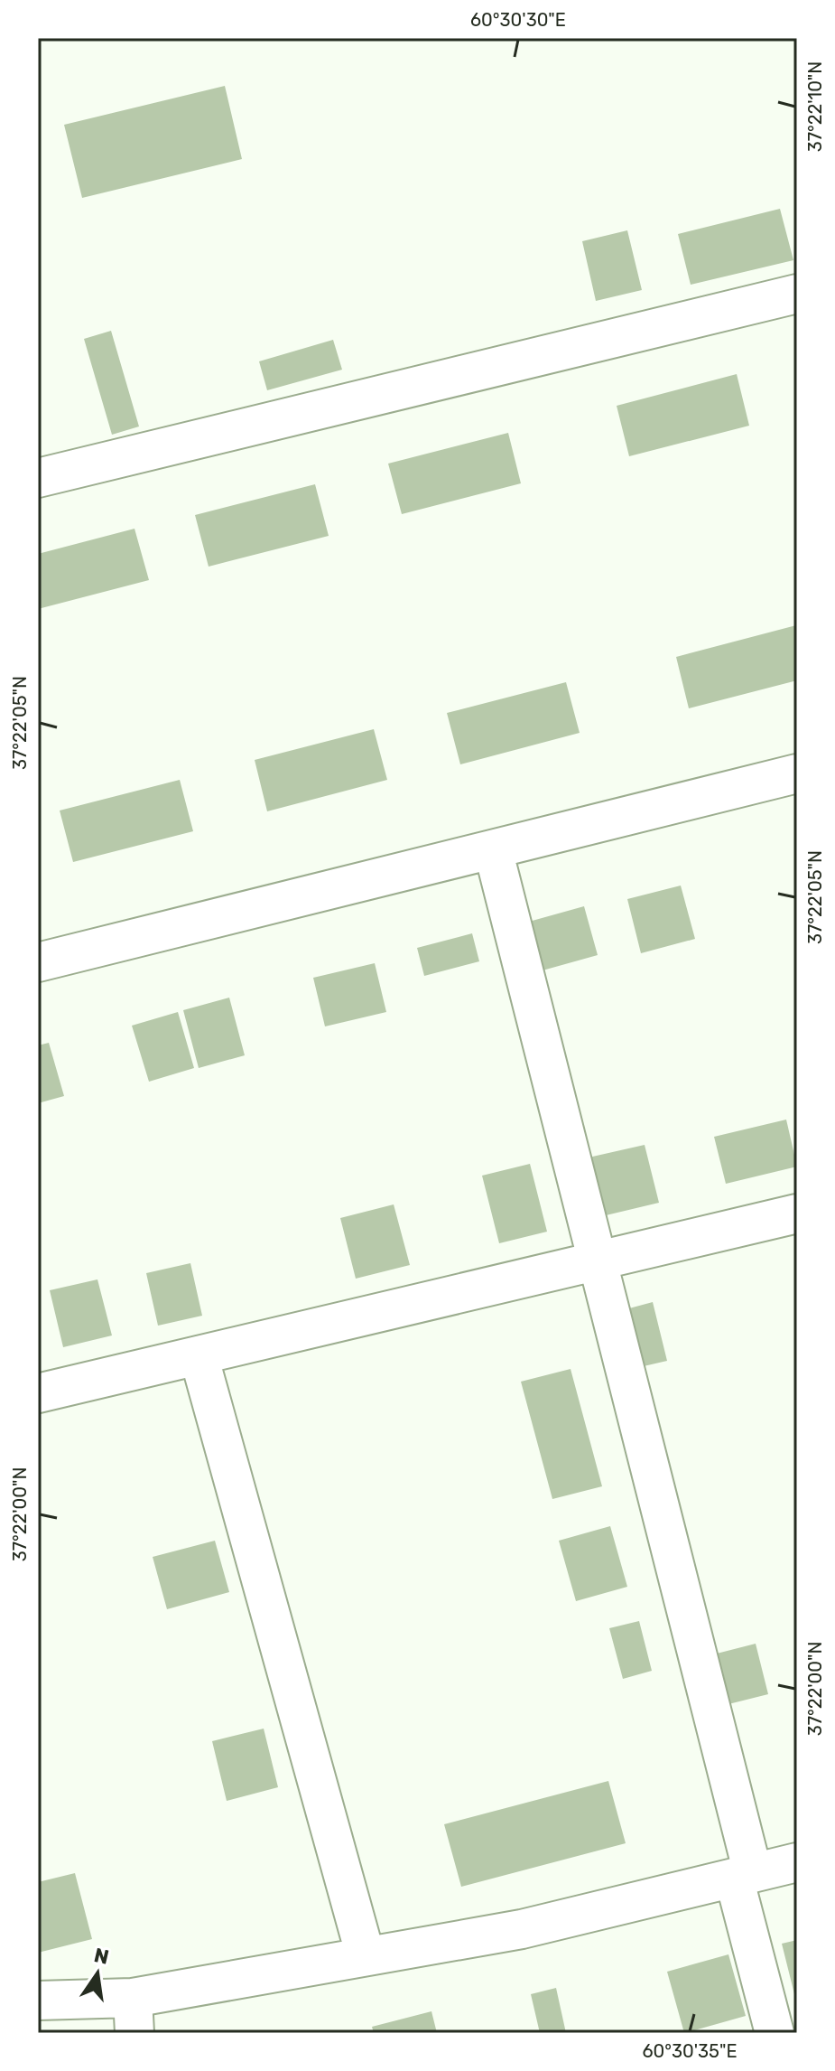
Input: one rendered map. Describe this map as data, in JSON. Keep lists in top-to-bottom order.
{
  "north": "top",
  "coordinates": [
    "60°30'30\"E",
    "37°22'10\"N",
    "37°22'05\"N",
    "37°22'00\"N",
    "60°30'35\"E"
  ]
}
